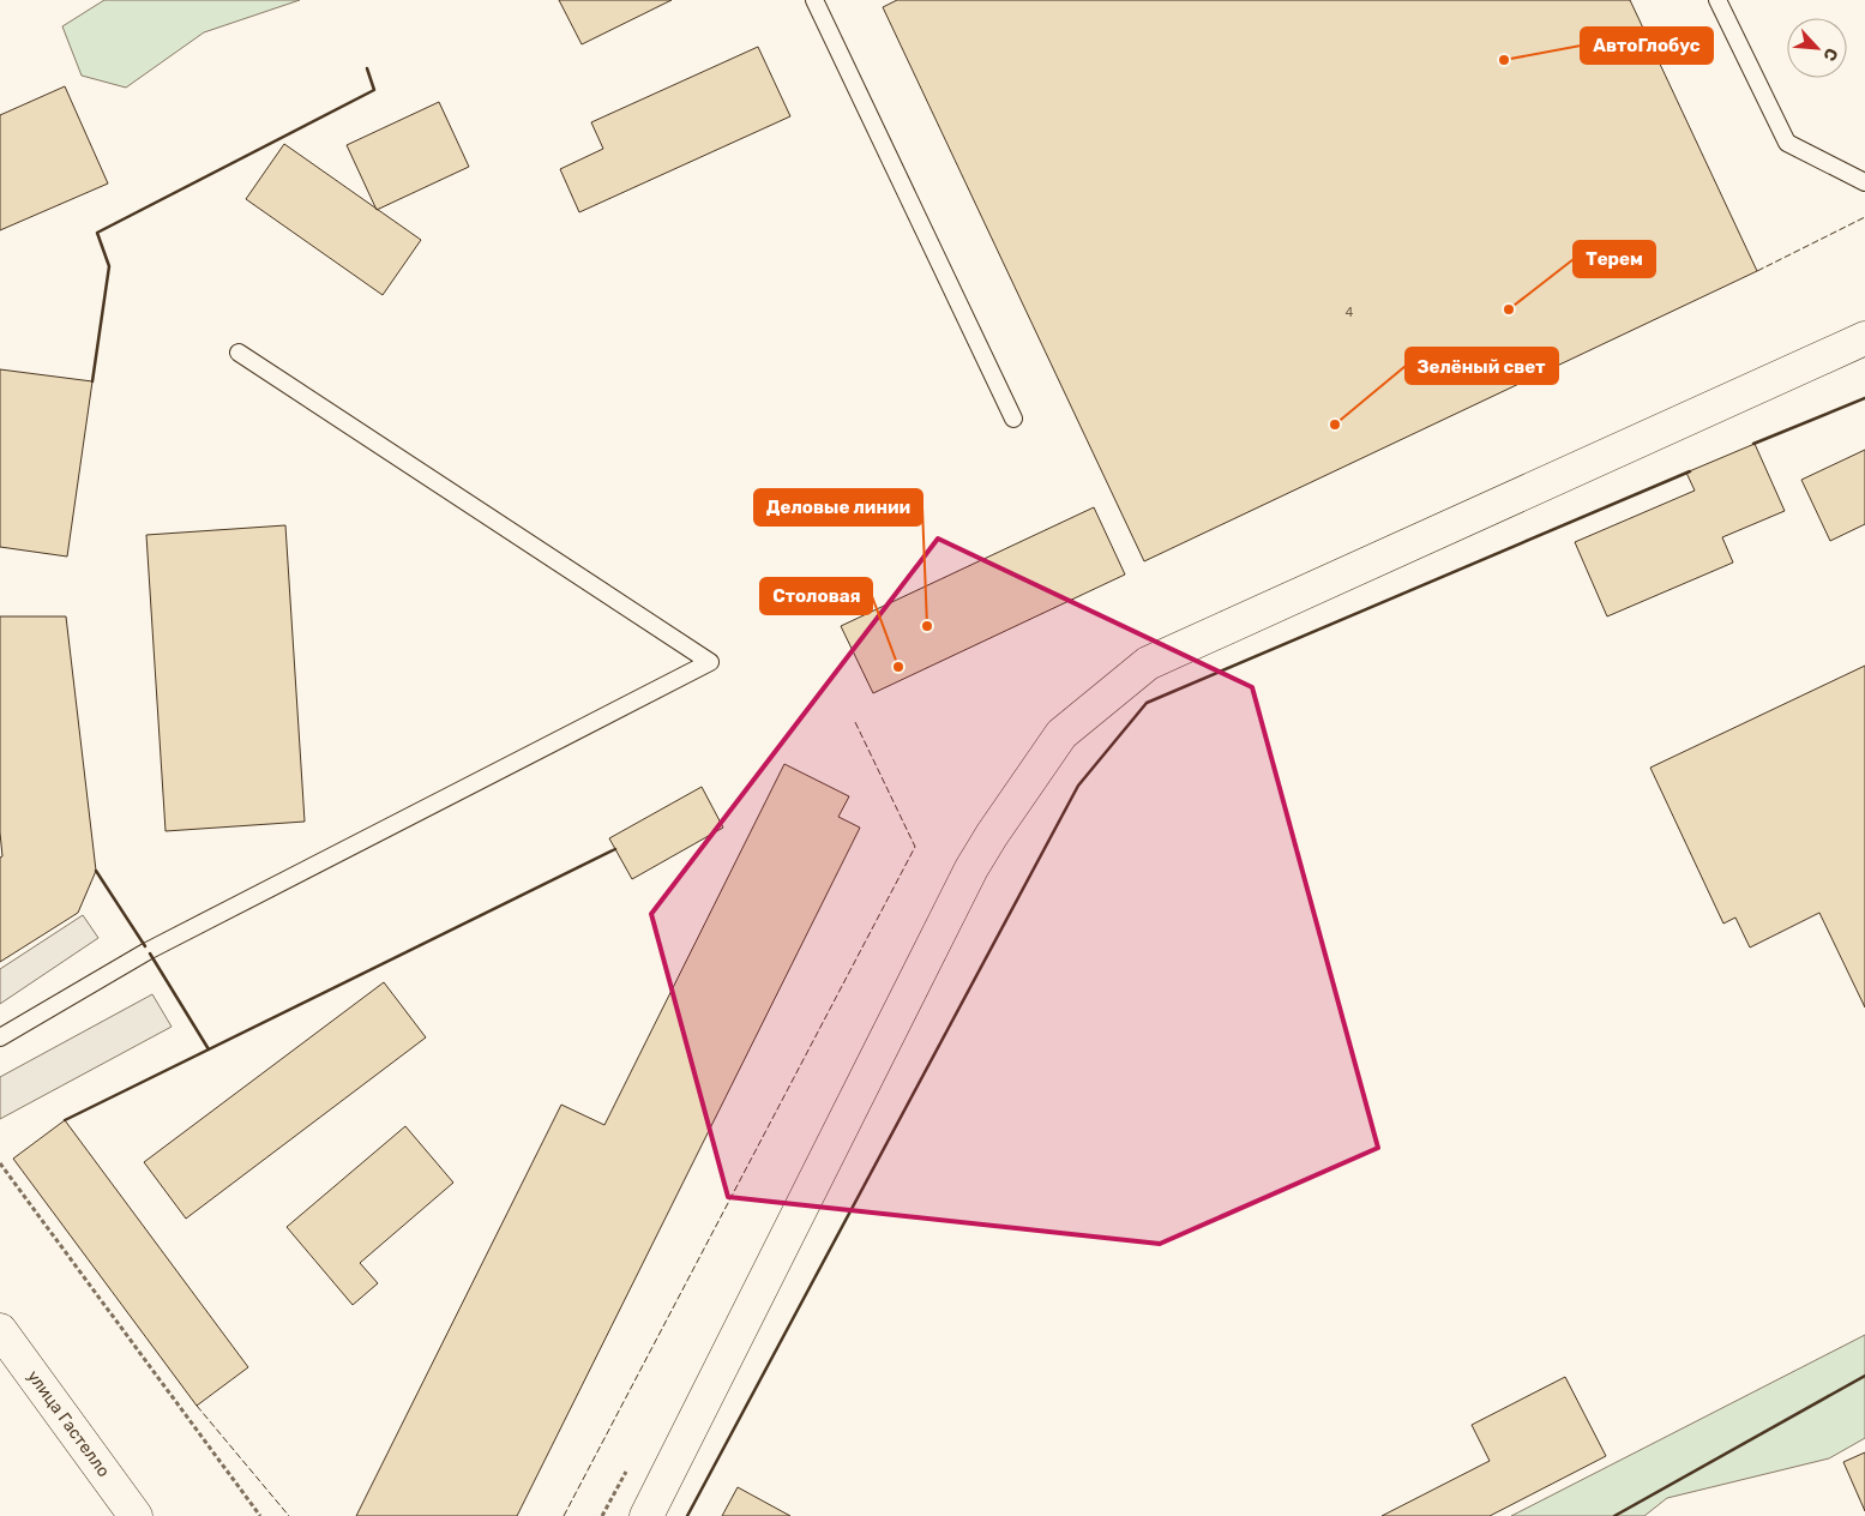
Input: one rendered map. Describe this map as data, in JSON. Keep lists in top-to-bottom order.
{
  "streets": {
    "main road": ["улица Гастелло"]
  },
  "places": [
    "АвтоГлобус",
    "Терем",
    "Зелёный свет",
    "Деловые линии",
    "Столовая"
  ],
  "house_numbers": ["4"],
  "north": "bottom right"
}
